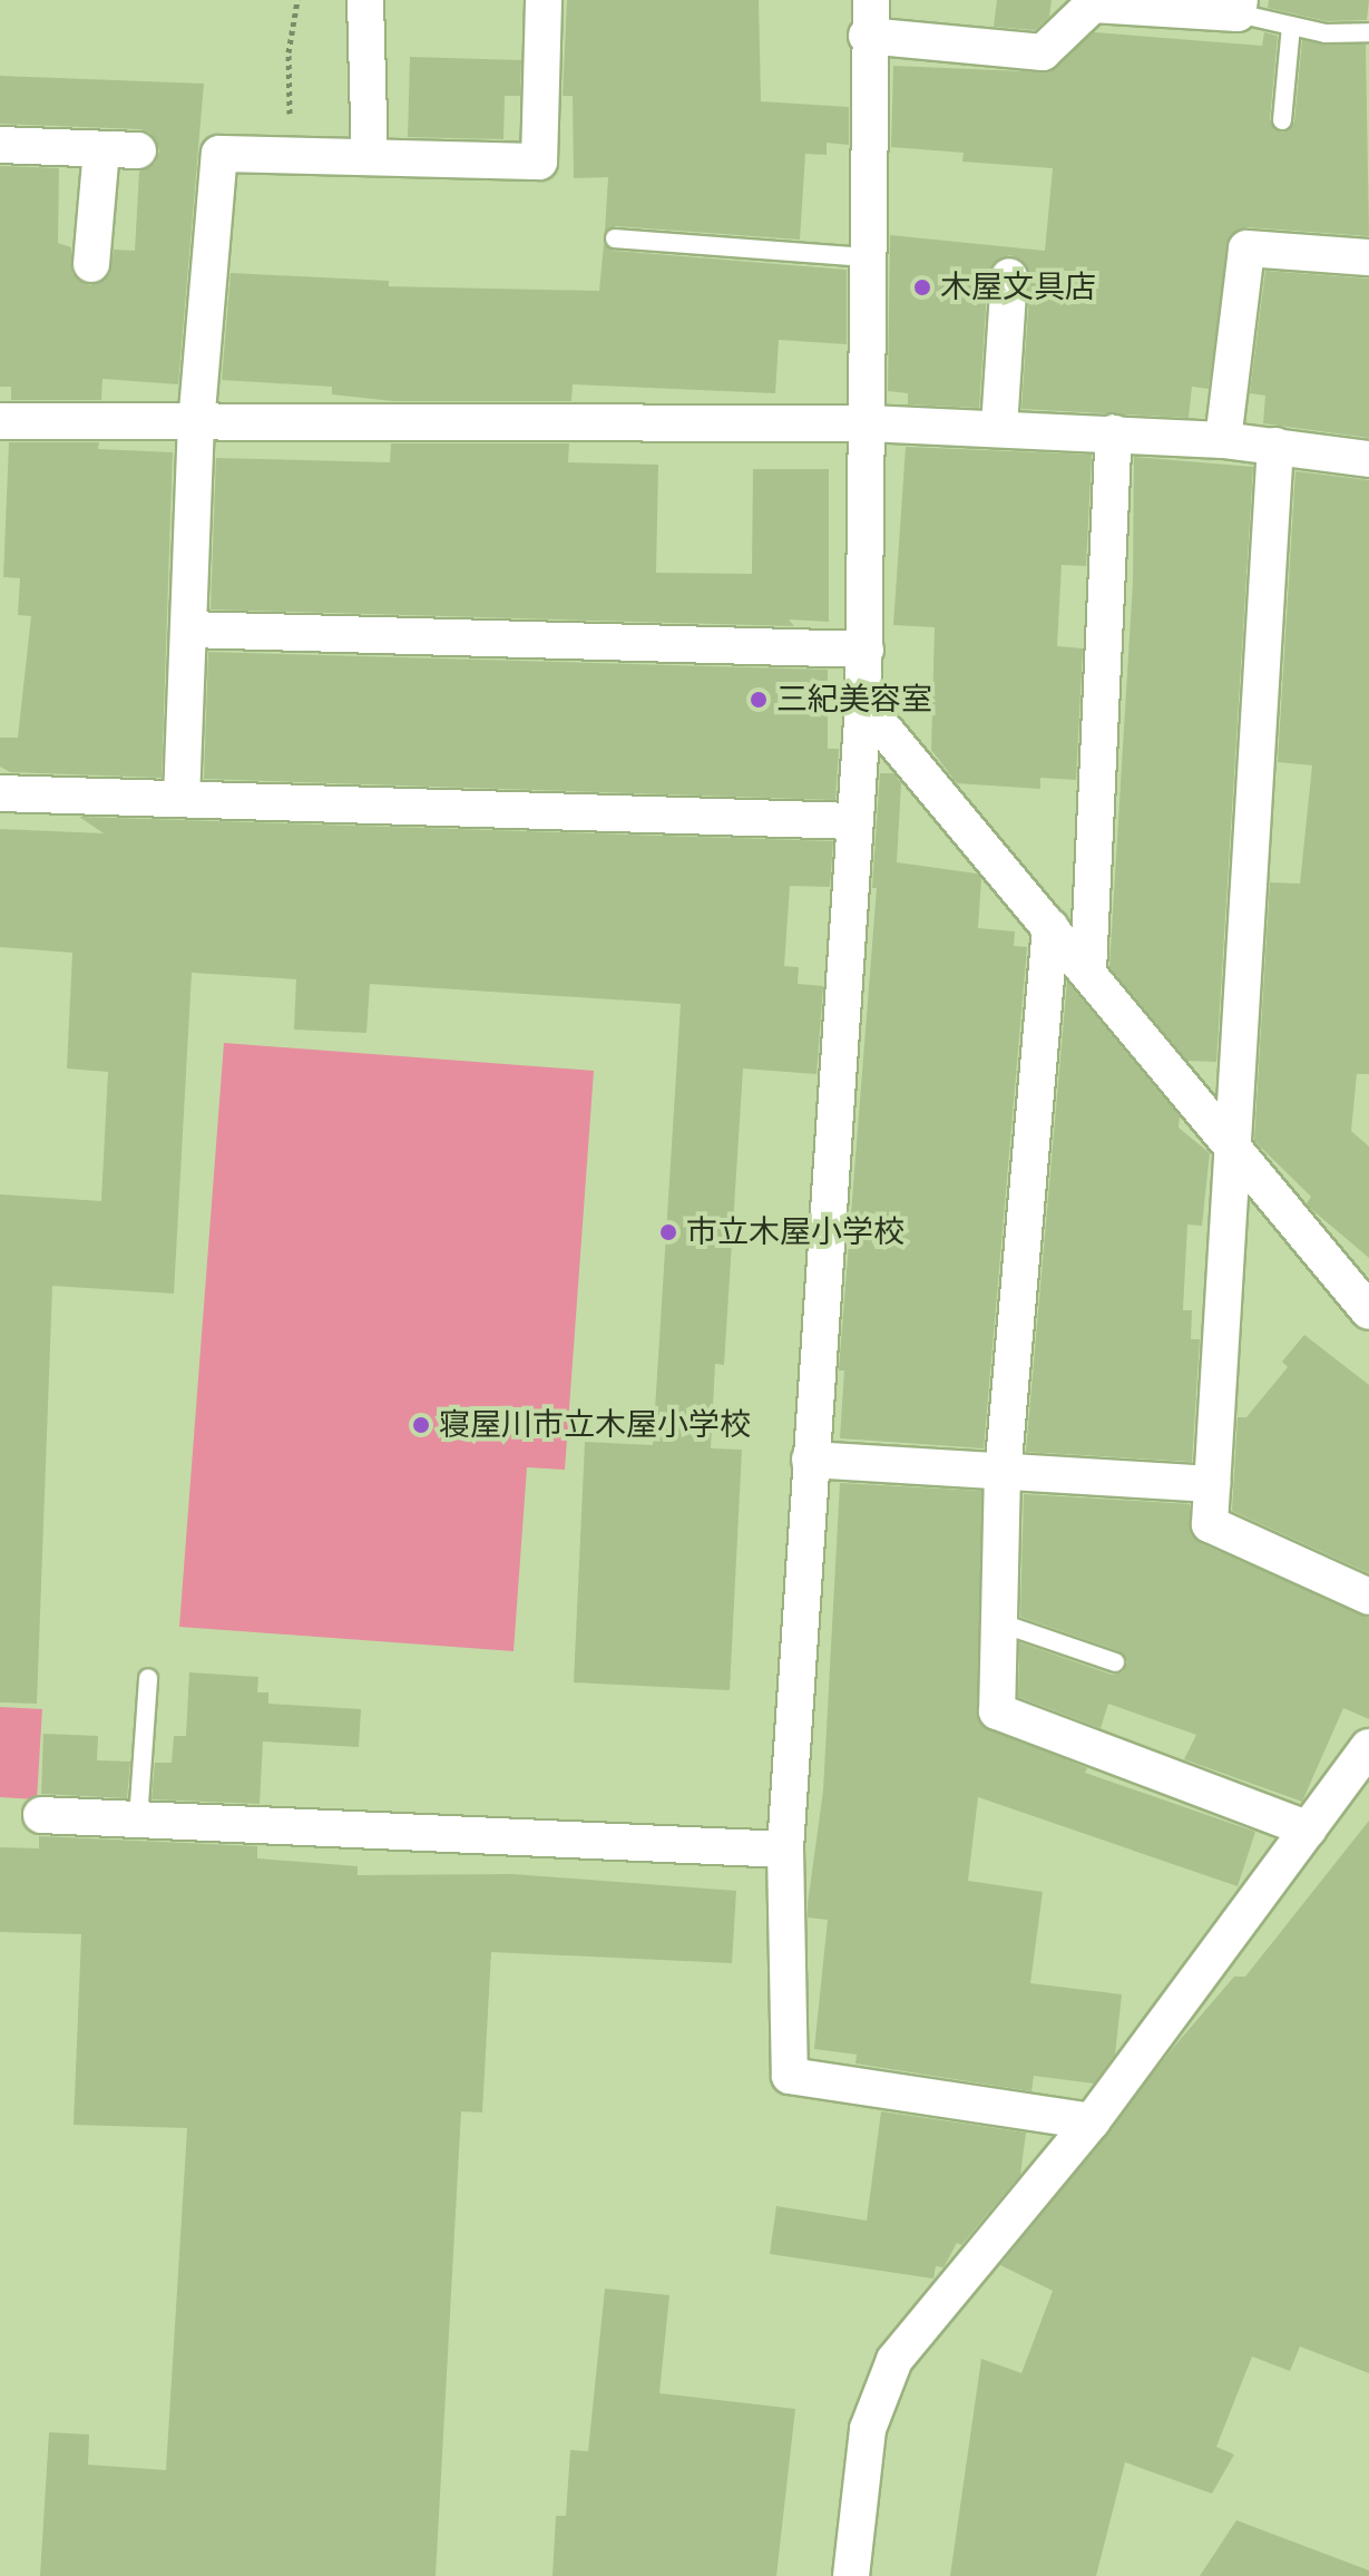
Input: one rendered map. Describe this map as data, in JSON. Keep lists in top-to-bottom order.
{
  "places": [
    "木屋文具店",
    "三紀美容室",
    "市立木屋小学校",
    "寝屋川市立木屋小学校"
  ]
}
